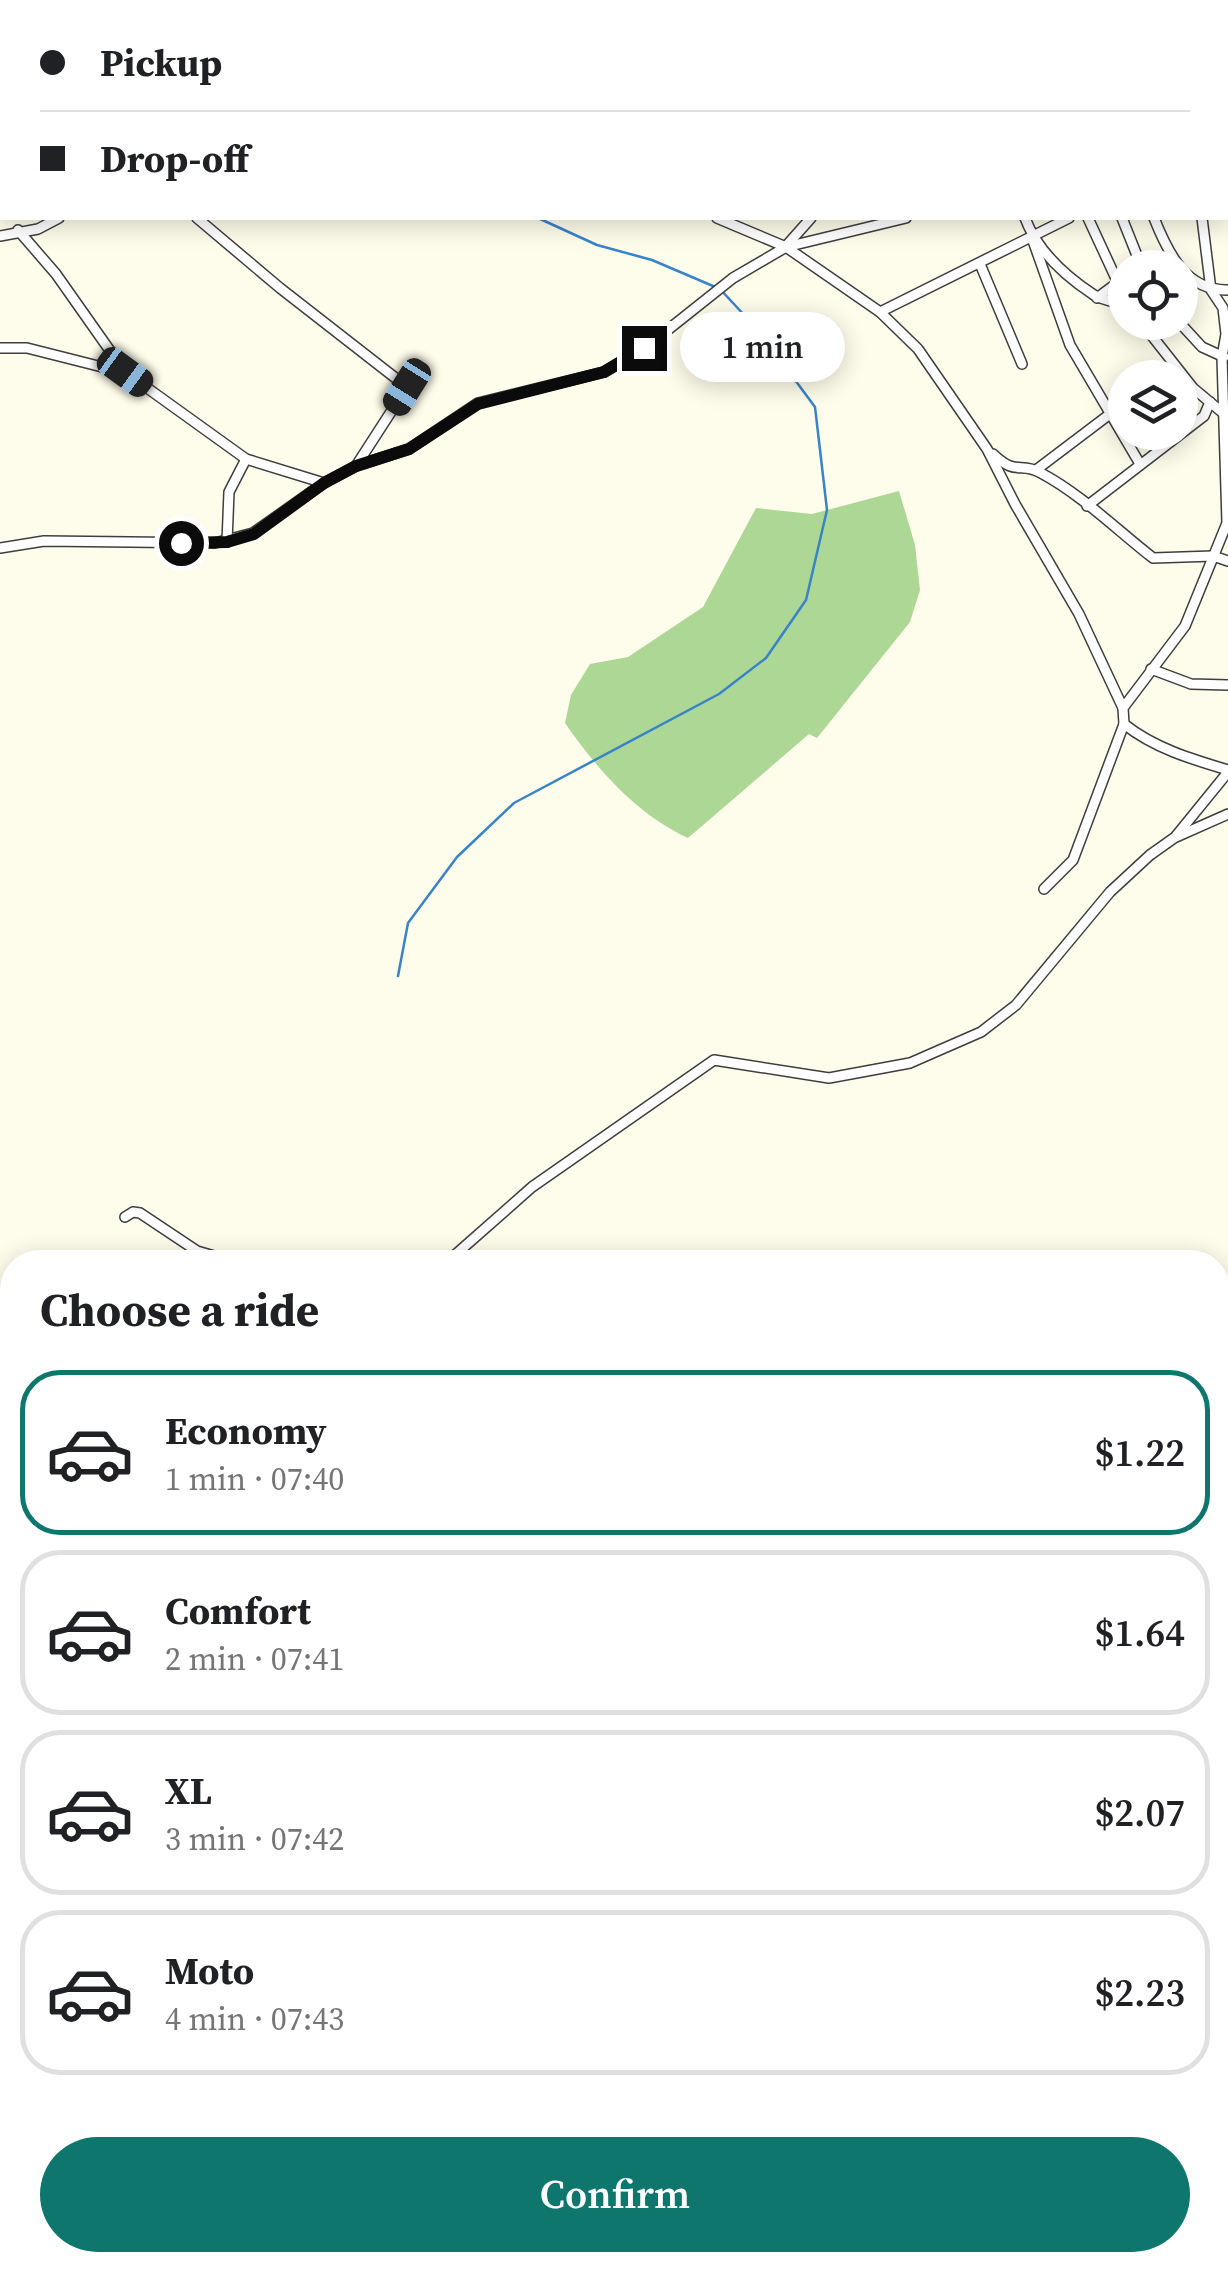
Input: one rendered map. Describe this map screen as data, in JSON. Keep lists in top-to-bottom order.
{
  "page": {
    "banner": ["Pickup", "Drop-off"],
    "bubble": "1 min",
    "heading": "Choose a ride",
    "list": [
      {
        "name": "Economy",
        "note": "1 min · 07:40",
        "value": "$1.22"
      },
      {
        "name": "Comfort",
        "note": "2 min · 07:41",
        "value": "$1.64"
      },
      {
        "name": "XL",
        "note": "3 min · 07:42",
        "value": "$2.07"
      },
      {
        "name": "Moto",
        "note": "4 min · 07:43",
        "value": "$2.23"
      }
    ],
    "buttons": "Confirm"
  }
}
